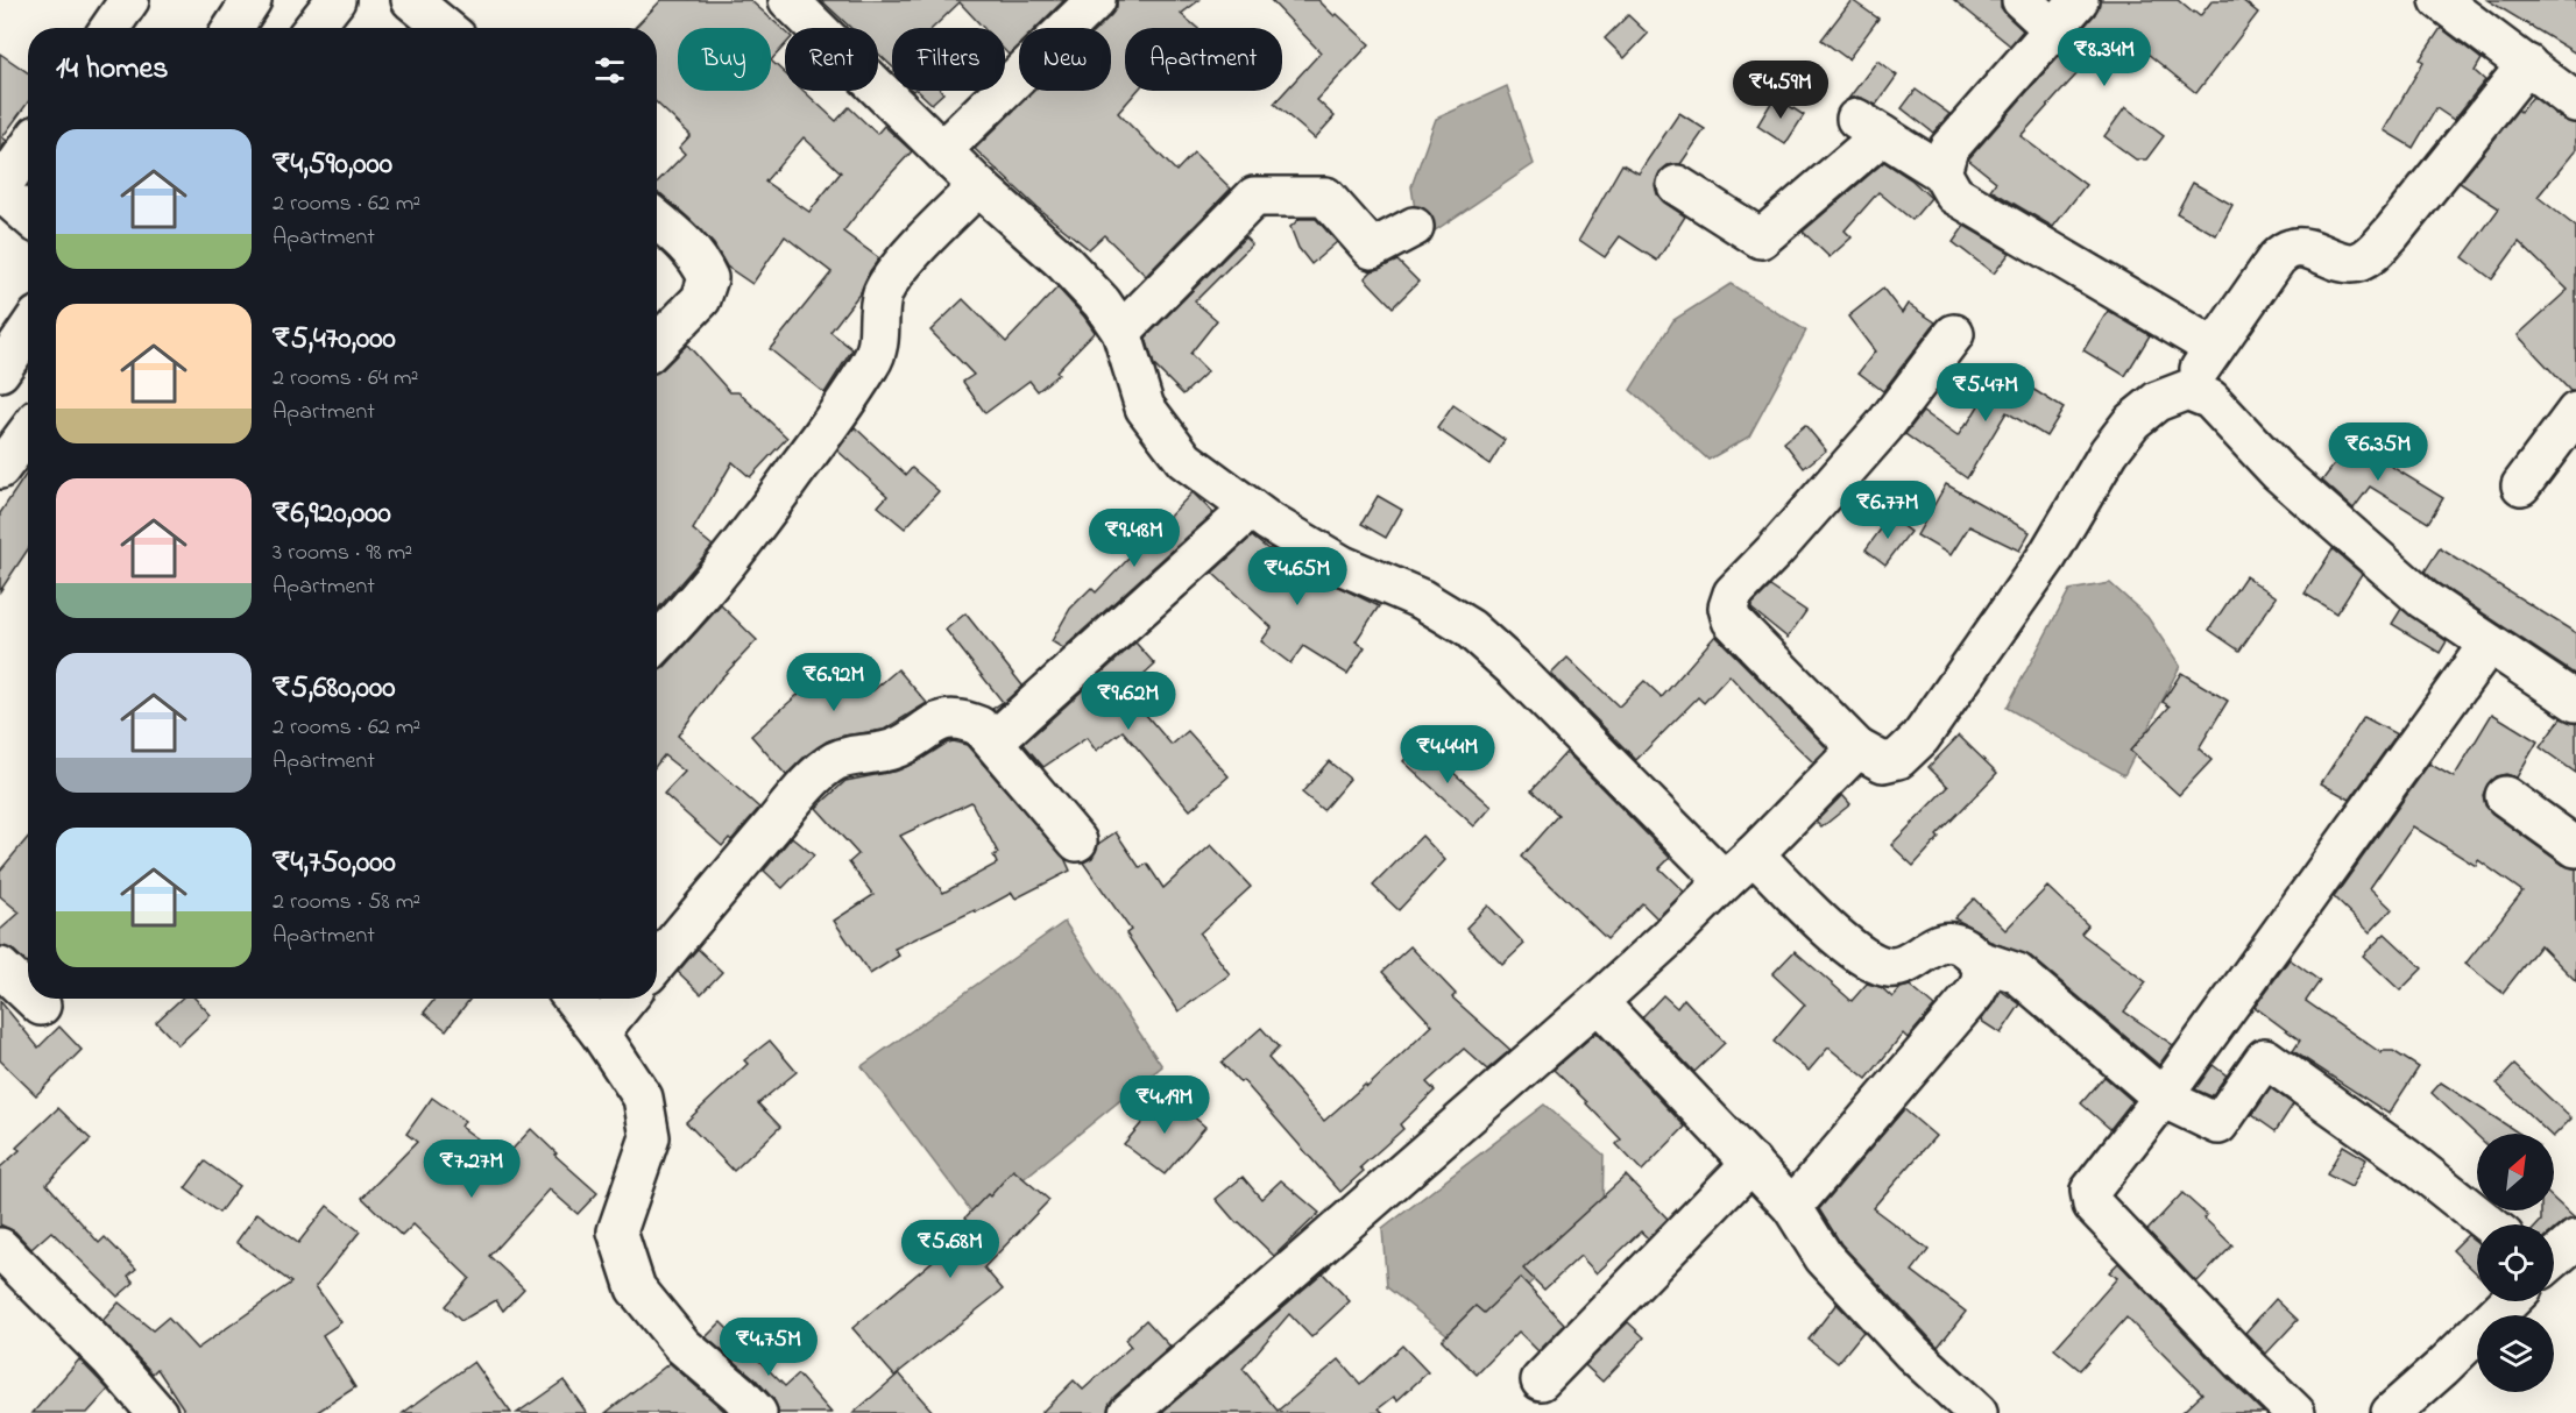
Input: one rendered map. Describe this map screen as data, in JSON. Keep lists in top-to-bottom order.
{
  "north": "top right",
  "page": {
    "price": [
      "₹8.34M",
      "₹4.59M",
      "₹5.47M",
      "₹6.35M",
      "₹6.77M",
      "₹9.48M",
      "₹4.65M",
      "₹6.92M",
      "₹9.62M",
      "₹4.44M",
      "₹4.19M",
      "₹7.27M",
      "₹5.68M",
      "₹4.75M"
    ],
    "chip": [
      "Buy",
      "Rent",
      "Filters",
      "New",
      "Apartment"
    ],
    "heading": "14 homes",
    "list": [
      {
        "name": "₹4,590,000",
        "note": "2 rooms · 62 m² · Apartment"
      },
      {
        "name": "₹5,470,000",
        "note": "2 rooms · 64 m² · Apartment"
      },
      {
        "name": "₹6,920,000",
        "note": "3 rooms · 98 m² · Apartment"
      },
      {
        "name": "₹5,680,000",
        "note": "2 rooms · 62 m² · Apartment"
      },
      {
        "name": "₹4,750,000",
        "note": "2 rooms · 58 m² · Apartment"
      }
    ]
  }
}
